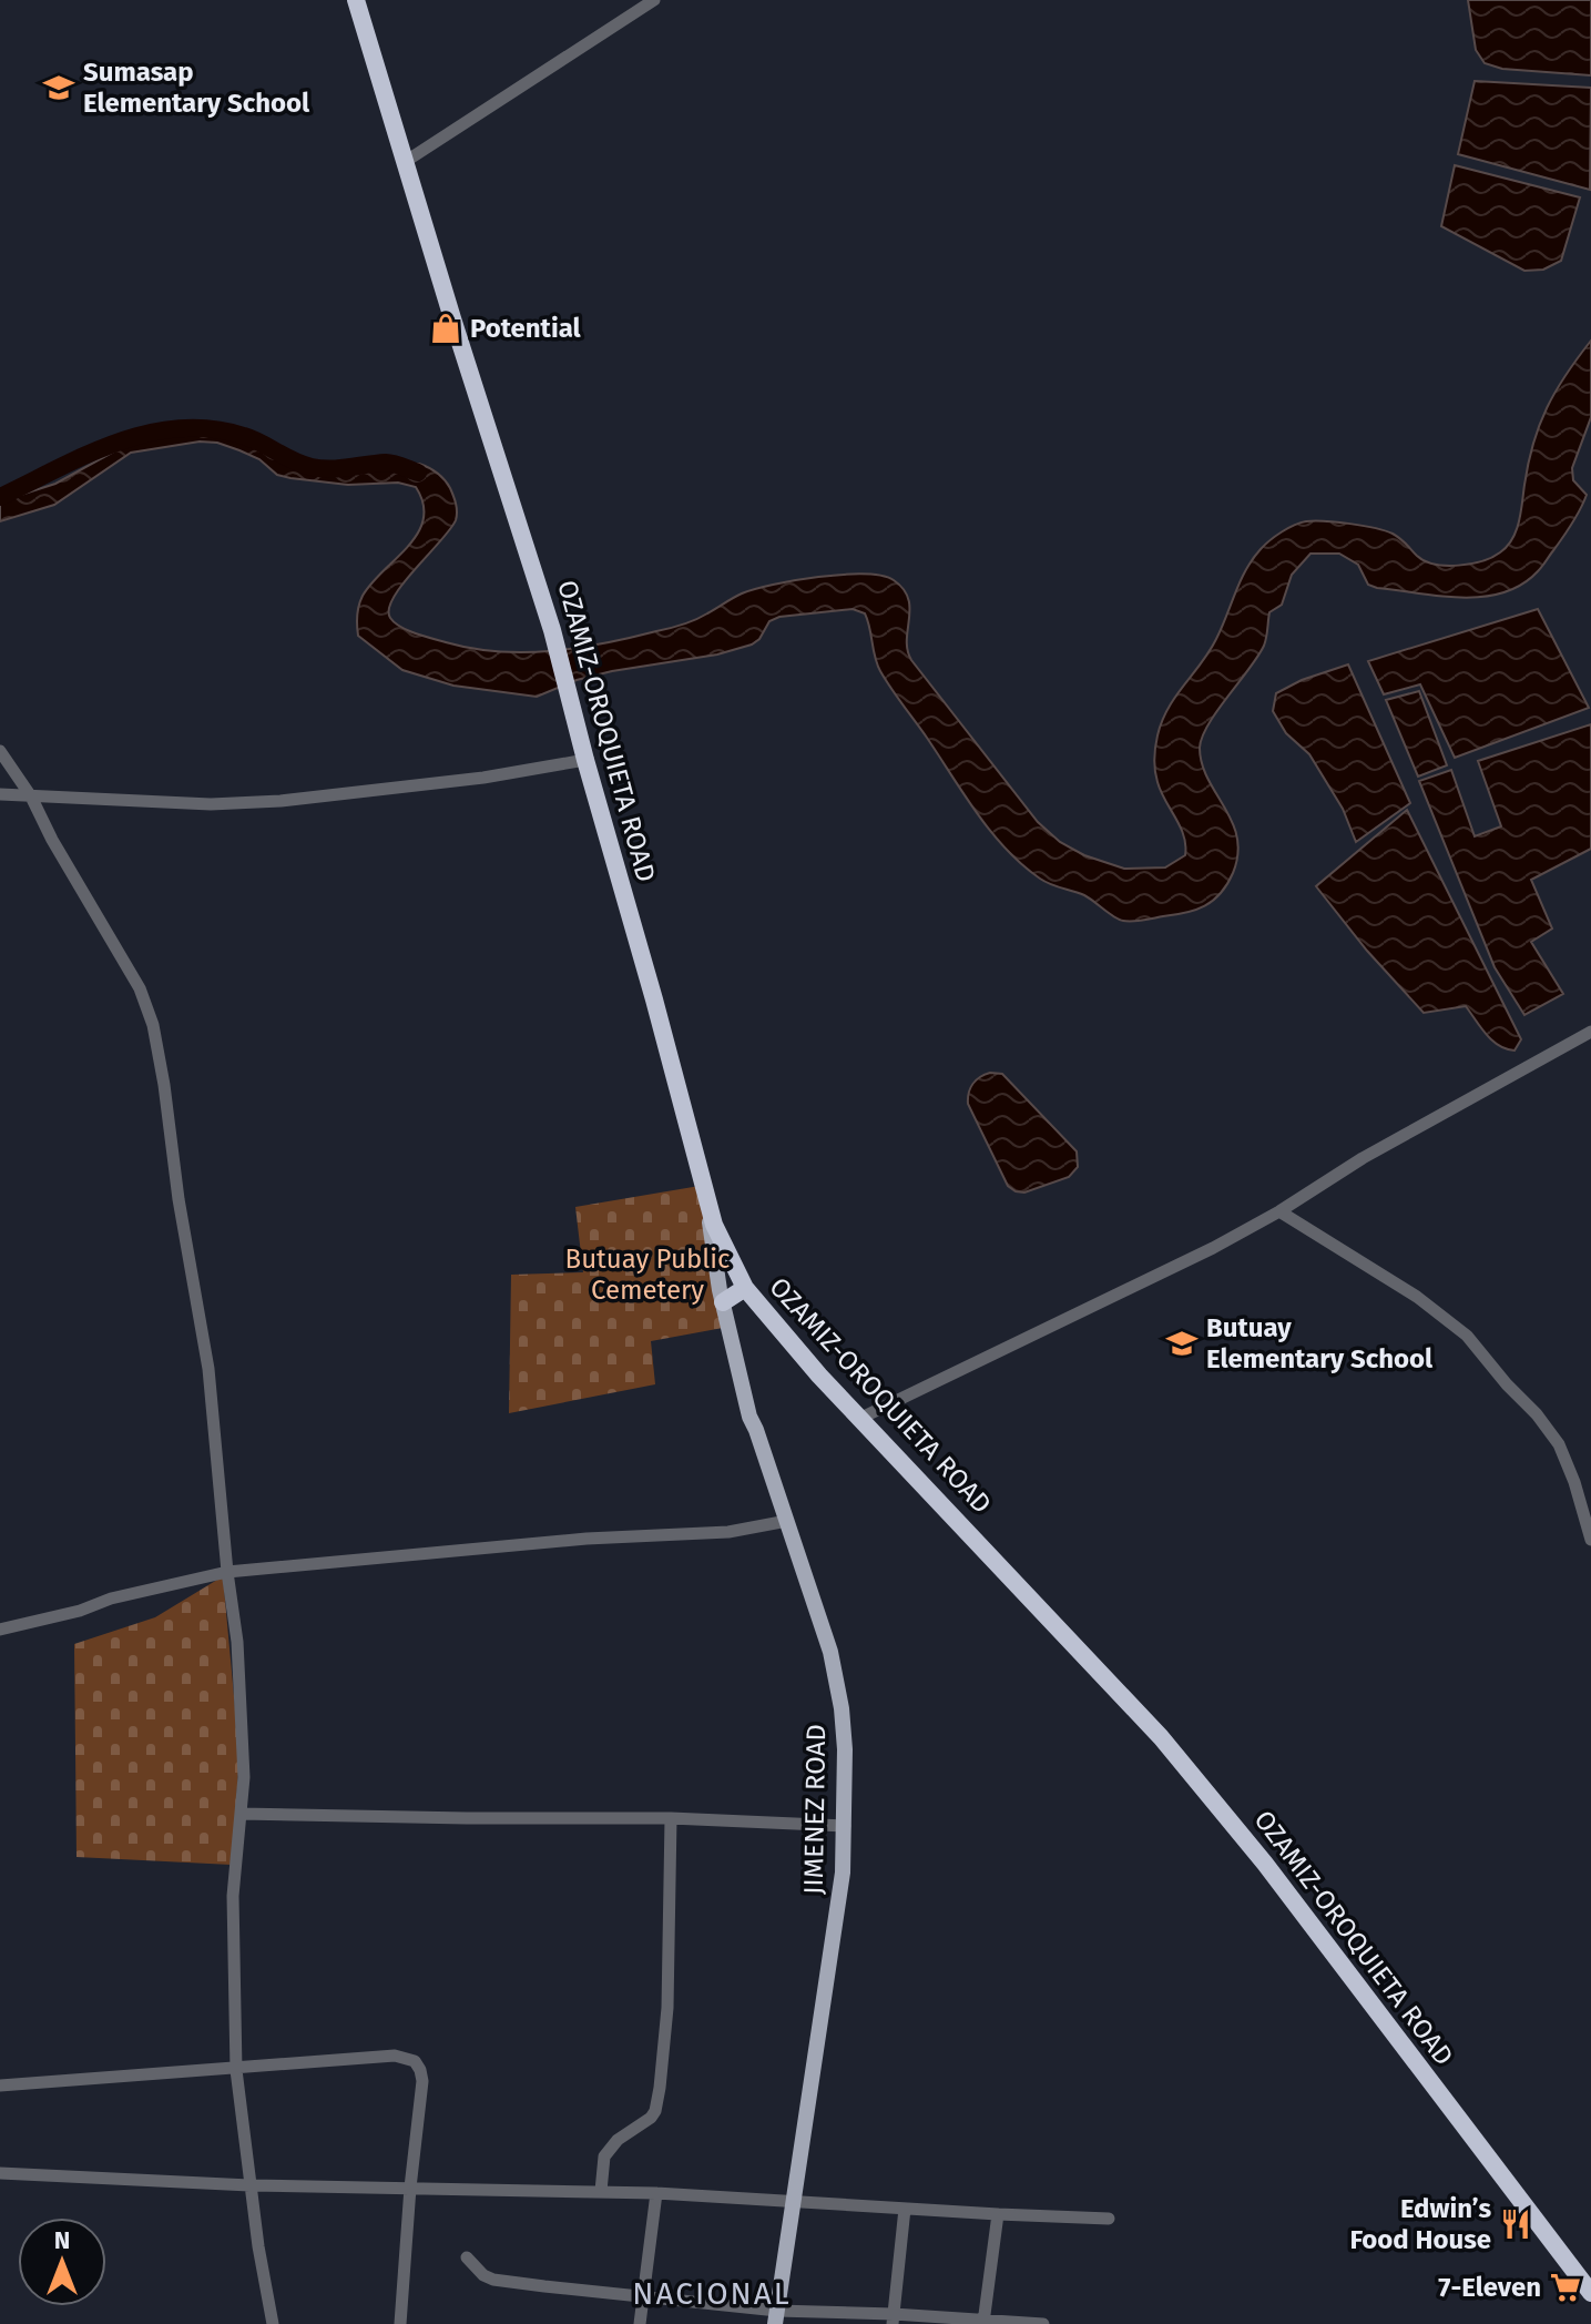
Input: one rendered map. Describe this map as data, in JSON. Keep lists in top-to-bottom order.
{
  "streets": {
    "highway": ["OZAMIZ-OROQUIETA ROAD"],
    "main road": ["JIMENEZ ROAD"]
  },
  "crossings": [
    ["OZAMIZ-OROQUIETA ROAD", "JIMENEZ ROAD"]
  ],
  "districts": ["NACIONAL"],
  "parks": ["Butuay Public Cemetery"],
  "places": {
    "school or university": ["Sumasap Elementary School", "Butuay Elementary School"],
    "shop": ["Potential"],
    "restaurant": ["Edwin’s Food House"],
    "supermarket": ["7-Eleven"]
  },
  "north": "top"
}
